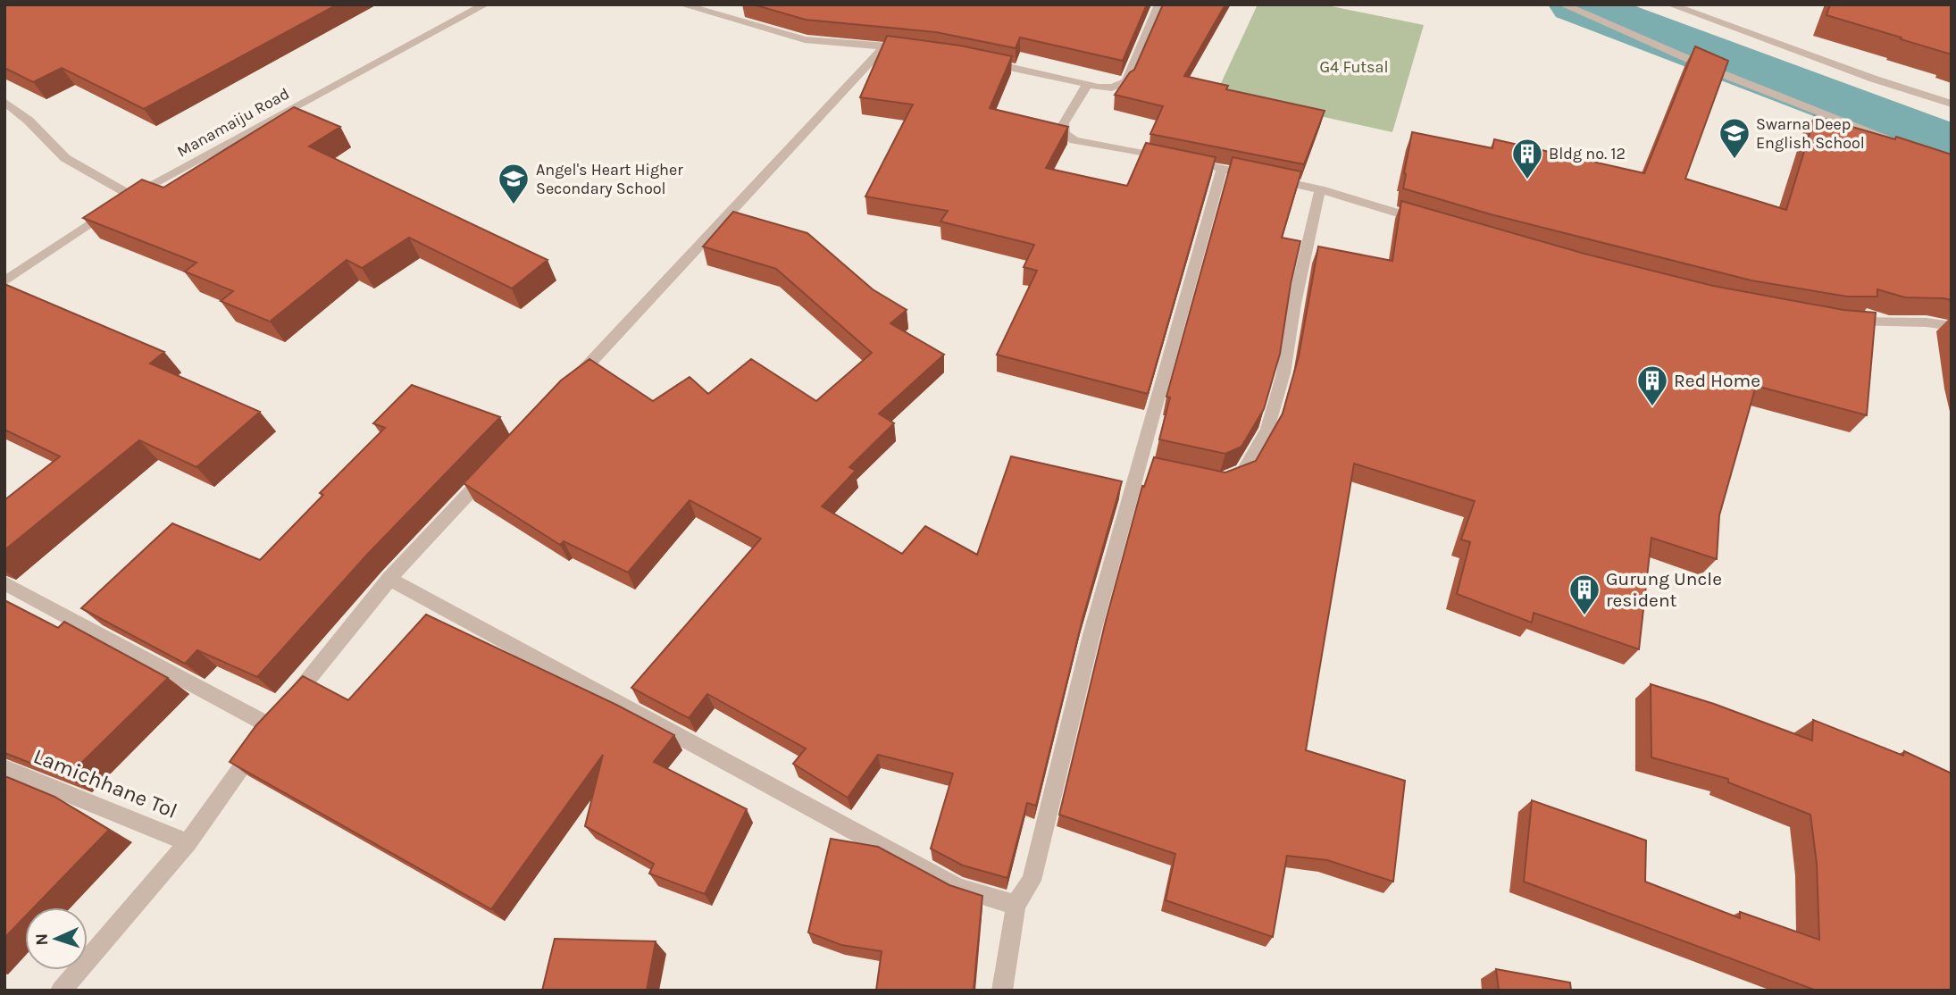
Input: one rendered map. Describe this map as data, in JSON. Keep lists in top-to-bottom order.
{
  "streets": {
    "street": ["Manamaiju Road", "Lamichhane Tol"]
  },
  "parks": ["G4 Futsal"],
  "places": {
    "school or university": ["Swarna Deep English School", "Angel's Heart Higher Secondary School"],
    "building": ["Bldg no. 12", "Red Home", "Gurung Uncle resident"]
  },
  "north": "left"
}
